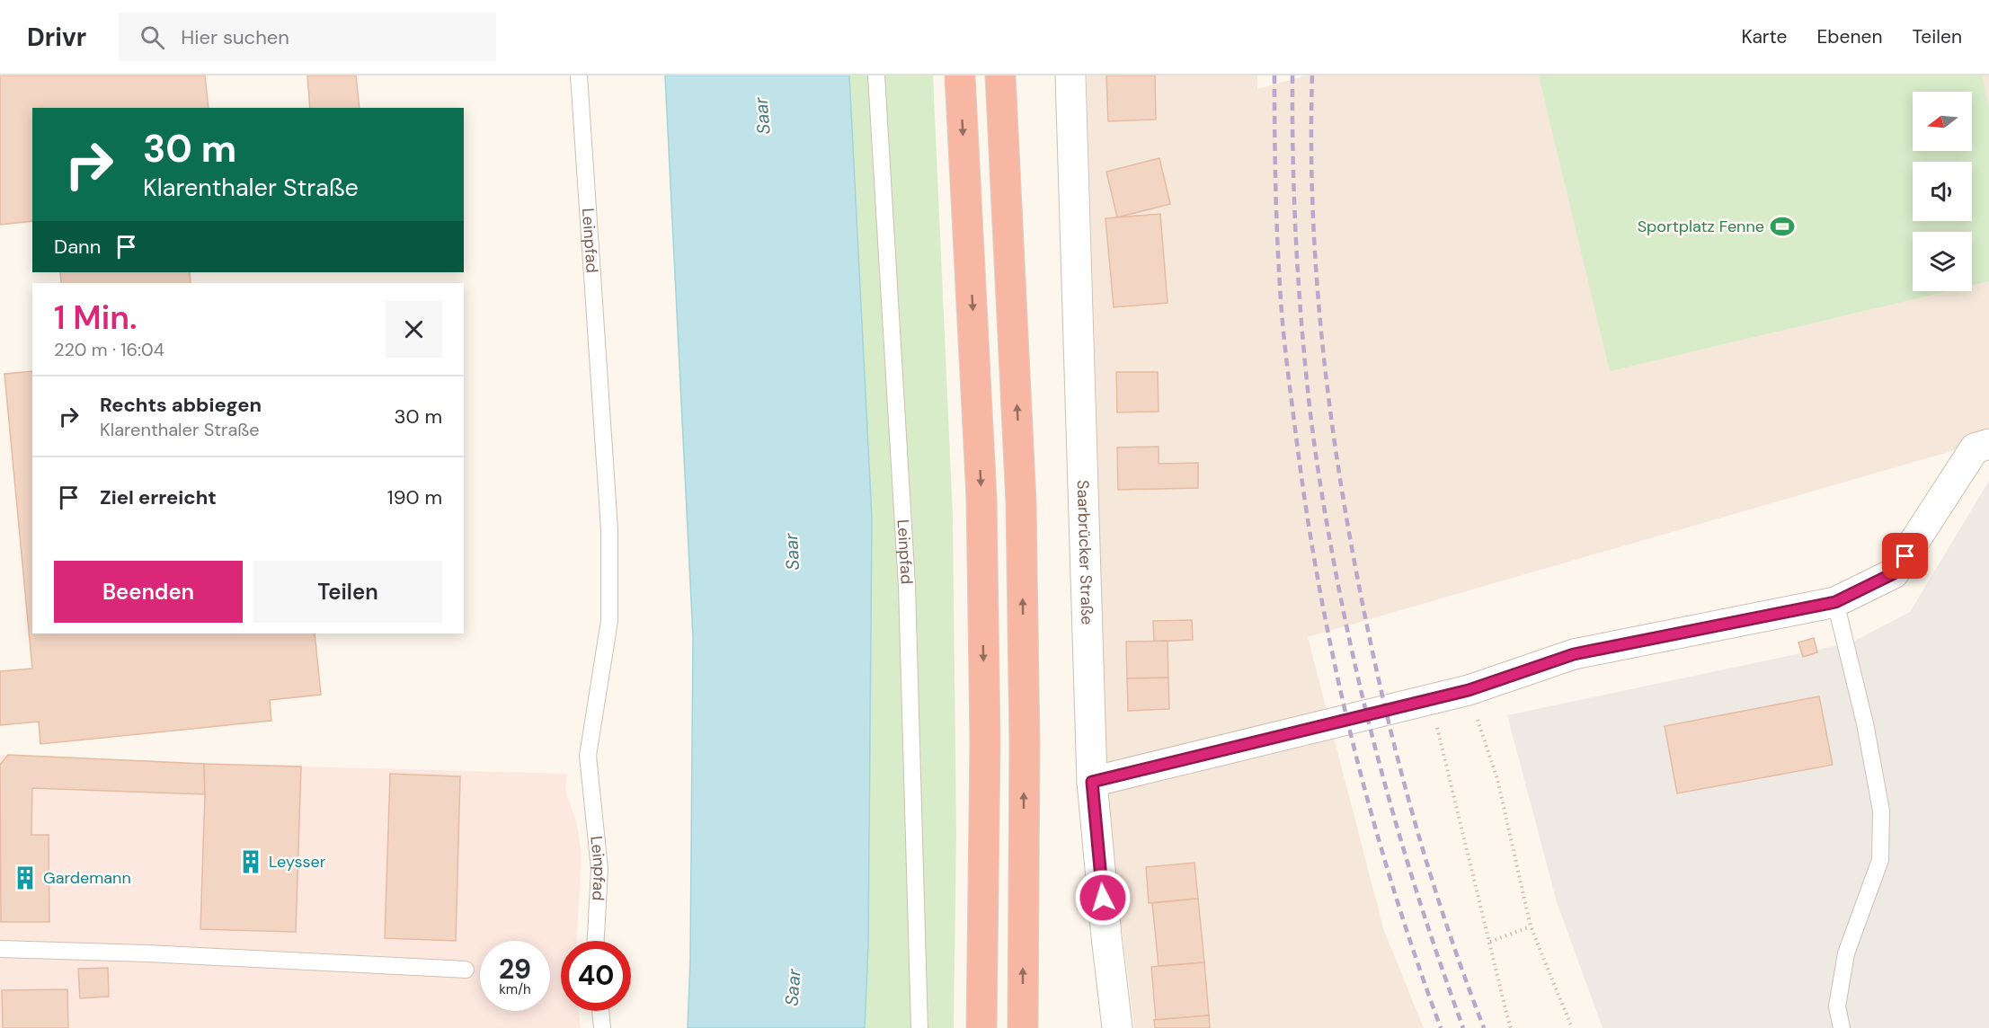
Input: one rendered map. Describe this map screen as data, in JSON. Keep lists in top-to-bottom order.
{
  "streets": {
    "street": ["Saarbrücker Straße"],
    "lane": ["Leinpfad"]
  },
  "water": ["Saar"],
  "places": {
    "sports": ["Sportplatz Fenne"],
    "building": ["Leysser", "Gardemann"]
  },
  "north": "left",
  "page": {
    "header": "Drivr",
    "search": "Hier suchen",
    "nav": ["Karte", "Ebenen", "Teilen"],
    "turn": ["30 m", "Klarenthaler Straße"],
    "then": "Dann",
    "heading": ["1 Min.", "220 m · 16:04"],
    "list": [
      {
        "name": "Rechts abbiegen",
        "note": "Klarenthaler Straße",
        "value": "30 m"
      },
      {
        "name": "Ziel erreicht",
        "value": "190 m"
      }
    ],
    "buttons": ["Beenden", "Teilen"],
    "speed": "29 km/h",
    "limit": "40"
  }
}
